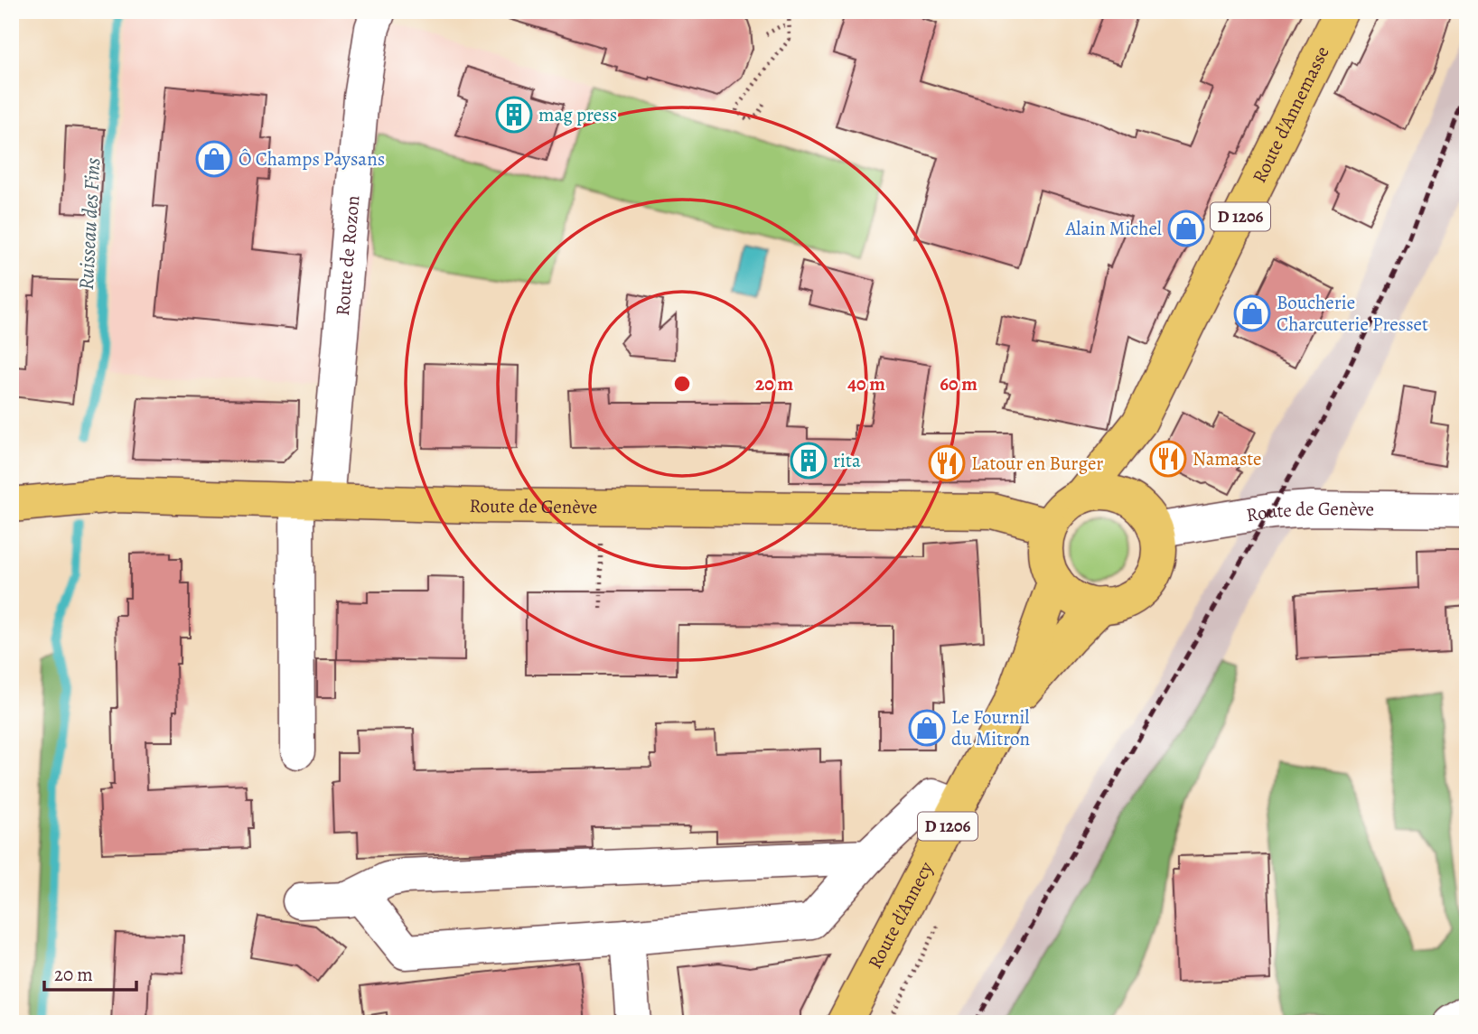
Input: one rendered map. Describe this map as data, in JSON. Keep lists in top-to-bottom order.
{
  "streets": {
    "main road": [
      "Route d'Annemasse",
      "D 1206",
      "Route de Genève",
      "Route d'Annecy"
    ],
    "street": ["Route de Rozon"]
  },
  "crossings": [
    ["Route d'Annemasse", "Route de Genève"],
    ["Route d'Annemasse", "Route d'Annecy"],
    ["Route de Rozon", "Route de Genève"],
    ["Route de Genève", "Route d'Annecy"]
  ],
  "water": ["Ruisseau des Fins"],
  "places": {
    "building": ["mag press", "rita"],
    "shop": [
      "Ô Champs Paysans",
      "Alain Michel",
      "Boucherie Charcuterie Presset",
      "Le Fournil du Mitron"
    ],
    "restaurant": ["Namaste", "Latour en Burger"]
  },
  "scale_bar": "20 m",
  "rings": ["20 m", "40 m", "60 m"]
}
